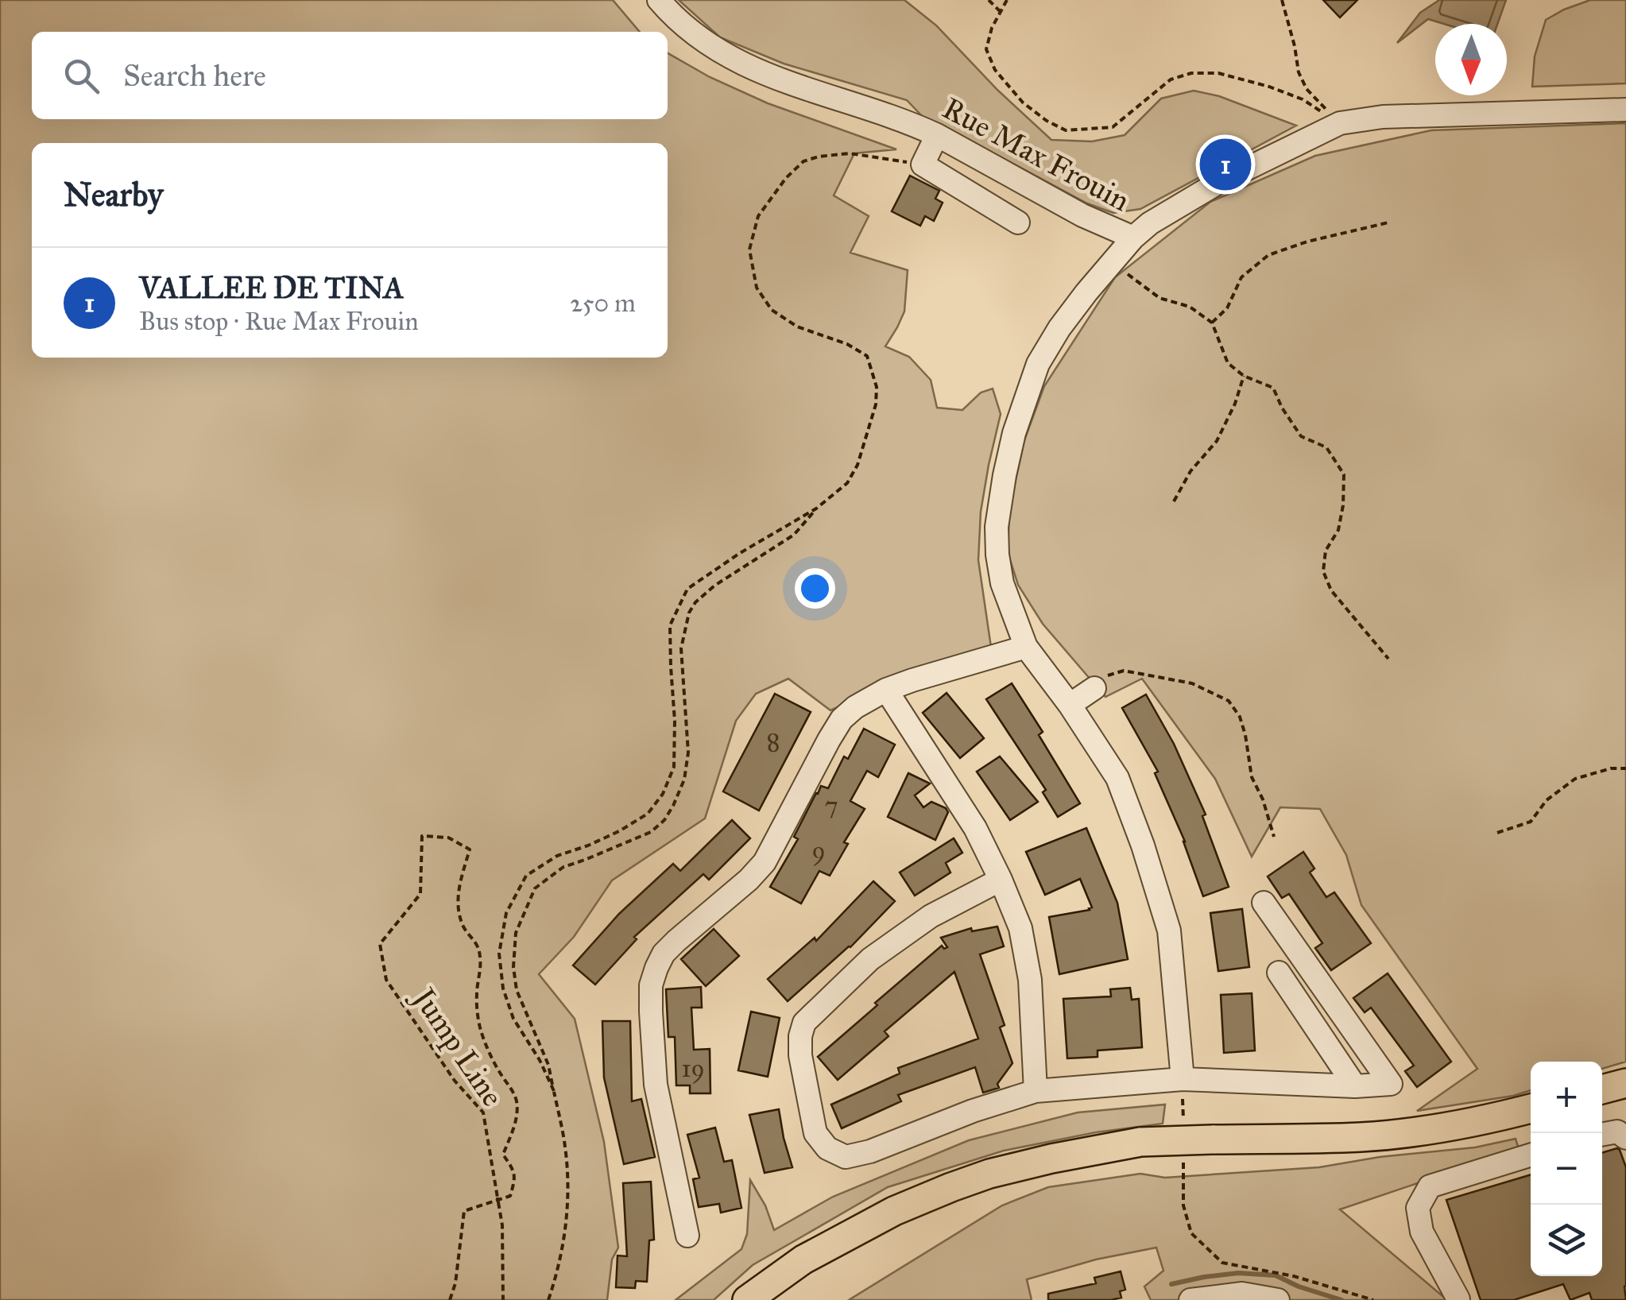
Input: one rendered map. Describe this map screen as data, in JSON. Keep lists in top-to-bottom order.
{
  "streets": {
    "street": ["Rue Max Frouin"],
    "path": ["Jump Line"]
  },
  "house_numbers": [
    "8",
    "7",
    "9",
    "19"
  ],
  "north": "bottom",
  "page": {
    "search": "Search here",
    "pins": "1",
    "heading": "Nearby",
    "list": [
      {
        "mark": "1",
        "name": "VALLEE DE TINA",
        "note": "Bus stop · Rue Max Frouin",
        "value": "250 m"
      }
    ],
    "map_buttons": ["+", "−"]
  }
}
